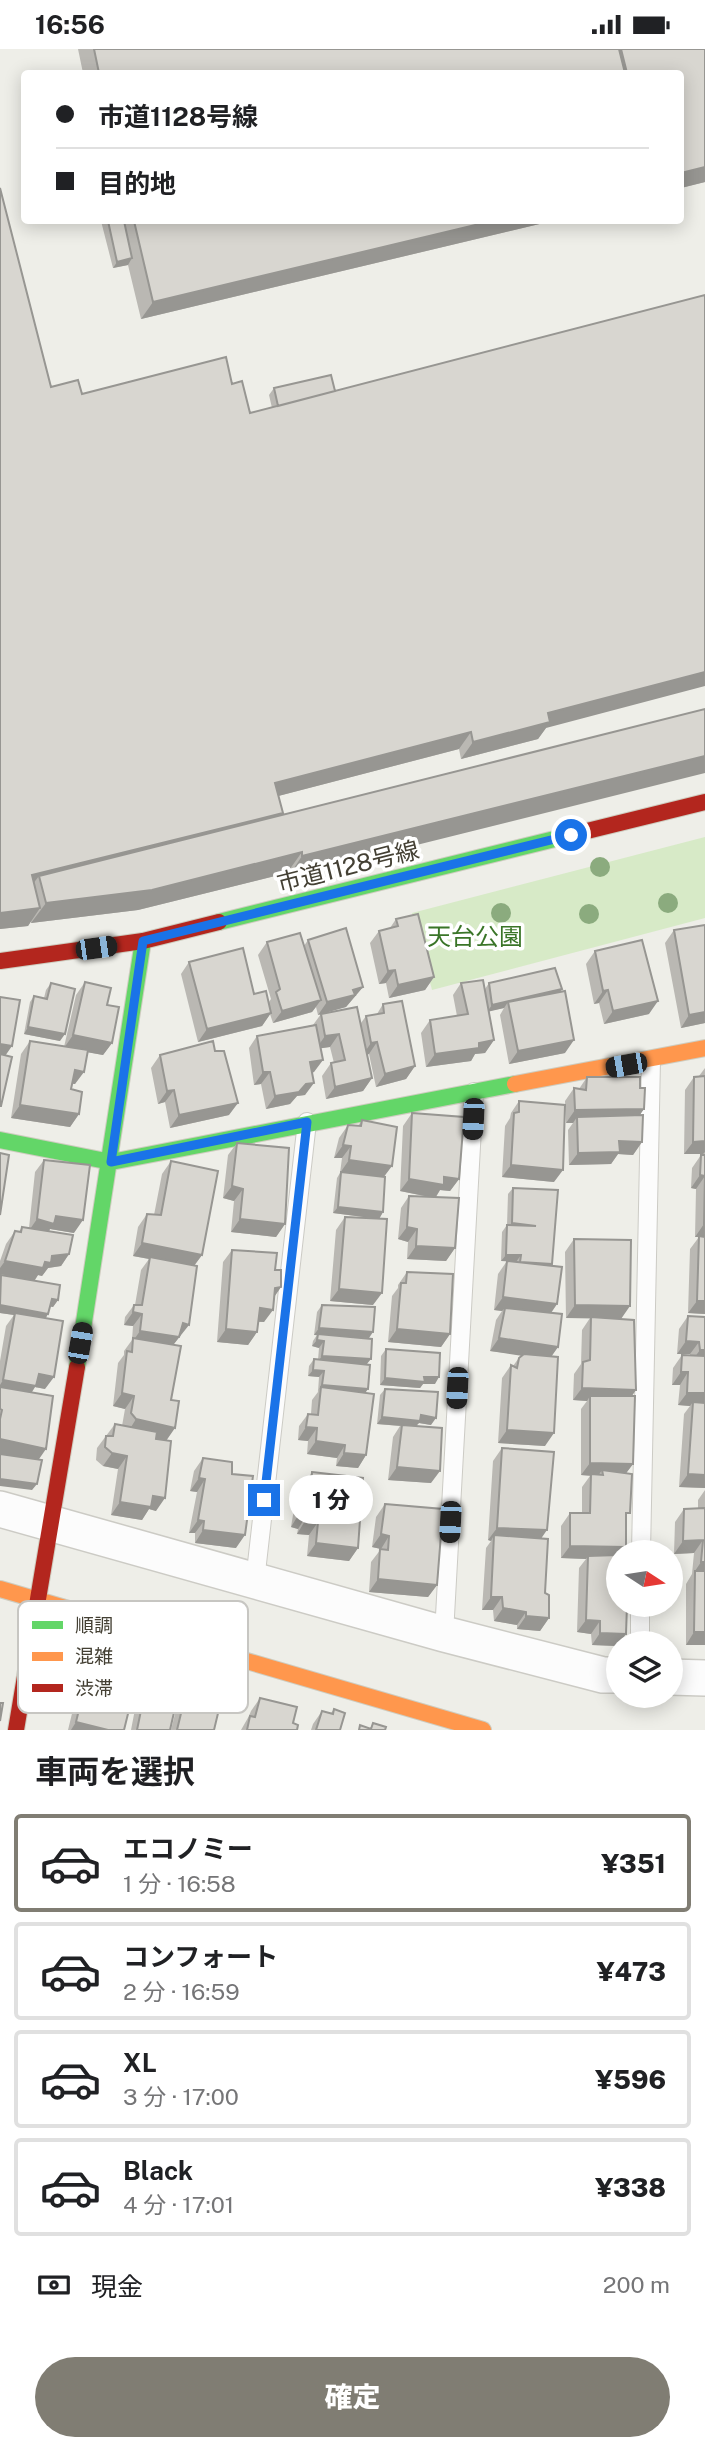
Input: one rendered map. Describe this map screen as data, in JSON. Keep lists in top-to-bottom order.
{
  "streets": {
    "street": ["市道1128号線"]
  },
  "parks": ["天台公園"],
  "legend": ["順調", "混雑", "渋滞"],
  "north": "right",
  "page": {
    "status": "16:56",
    "banner": ["市道1128号線", "目的地"],
    "bubble": "1 分",
    "heading": "車両を選択",
    "list": [
      {
        "name": "エコノミー",
        "note": "1 分 · 16:58",
        "value": "¥351"
      },
      {
        "name": "コンフォート",
        "note": "2 分 · 16:59",
        "value": "¥473"
      },
      {
        "name": "XL",
        "note": "3 分 · 17:00",
        "value": "¥596"
      },
      {
        "name": "Black",
        "note": "4 分 · 17:01",
        "value": "¥338"
      }
    ],
    "pay": ["現金", "200 m"],
    "buttons": "確定"
  }
}
